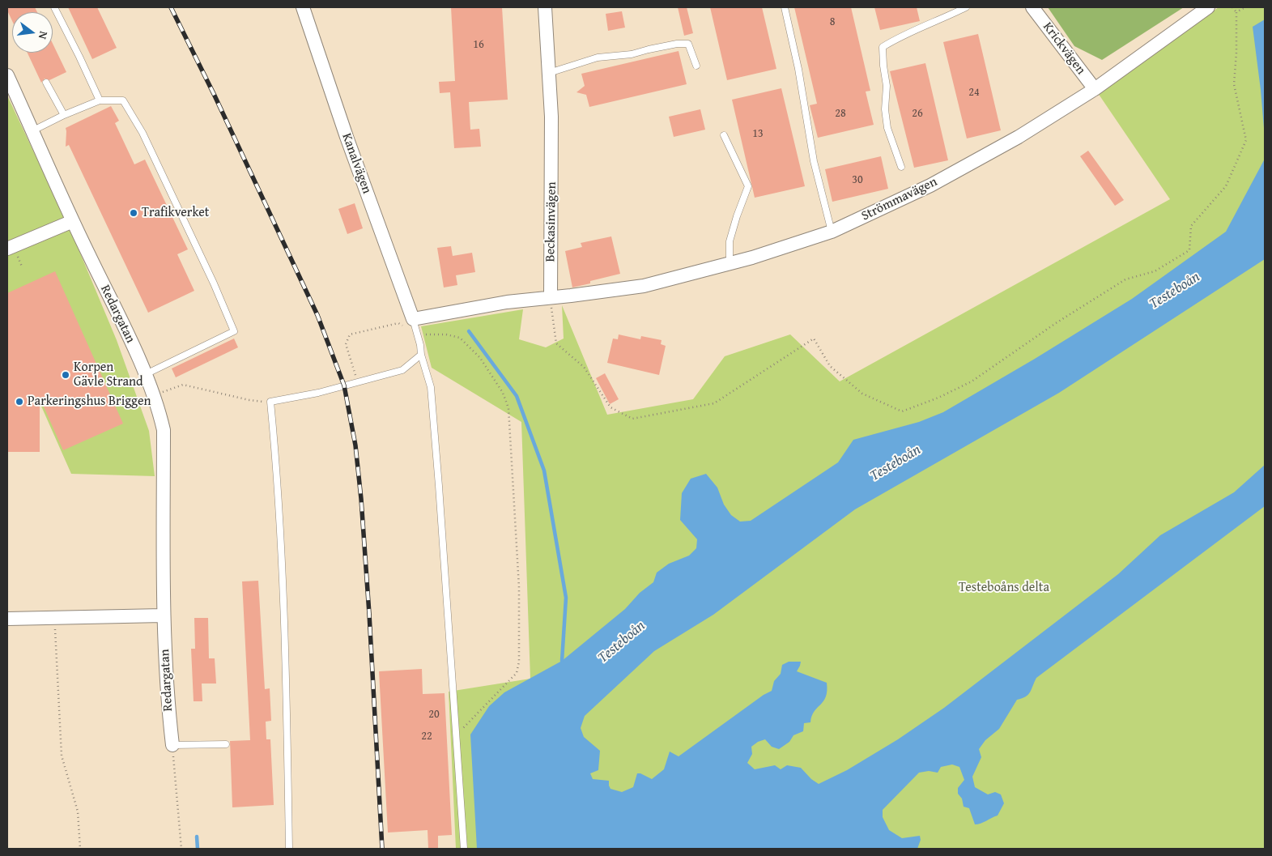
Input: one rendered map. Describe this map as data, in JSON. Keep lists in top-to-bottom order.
{
  "streets": {
    "street": [
      "Krickvägen",
      "Kanalvägen",
      "Strömmavägen",
      "Beckasinvägen",
      "Redargatan"
    ]
  },
  "crossings": [
    ["Krickvägen", "Strömmavägen"],
    ["Strömmavägen", "Beckasinvägen"]
  ],
  "water": ["Testeboån"],
  "parks": ["Testeboåns delta"],
  "places": ["Trafikverket", "Korpen Gävle Strand", "Parkeringshus Briggen"],
  "house_numbers": [
    "8",
    "16",
    "24",
    "28",
    "26",
    "13",
    "30",
    "20",
    "22"
  ],
  "north": "right"
}
